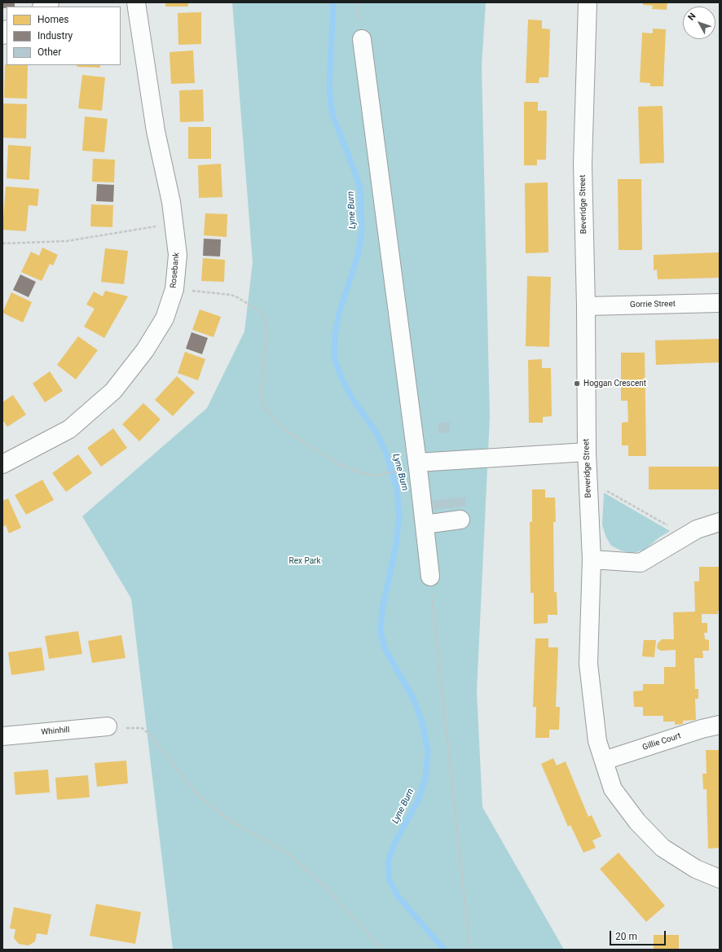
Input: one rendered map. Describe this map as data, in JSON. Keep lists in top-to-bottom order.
{
  "streets": {
    "street": [
      "Beveridge Street",
      "Rosebank",
      "Gorrie Street",
      "Whinhill",
      "Gillie Court"
    ]
  },
  "crossings": [
    ["Beveridge Street", "Gorrie Street"],
    ["Beveridge Street", "Gillie Court"]
  ],
  "water": ["Lyne Burn"],
  "parks": ["Rex Park"],
  "places": ["Hoggan Crescent"],
  "legend": ["Homes", "Industry", "Other"],
  "scale_bar": "20 m",
  "north": "top left"
}
